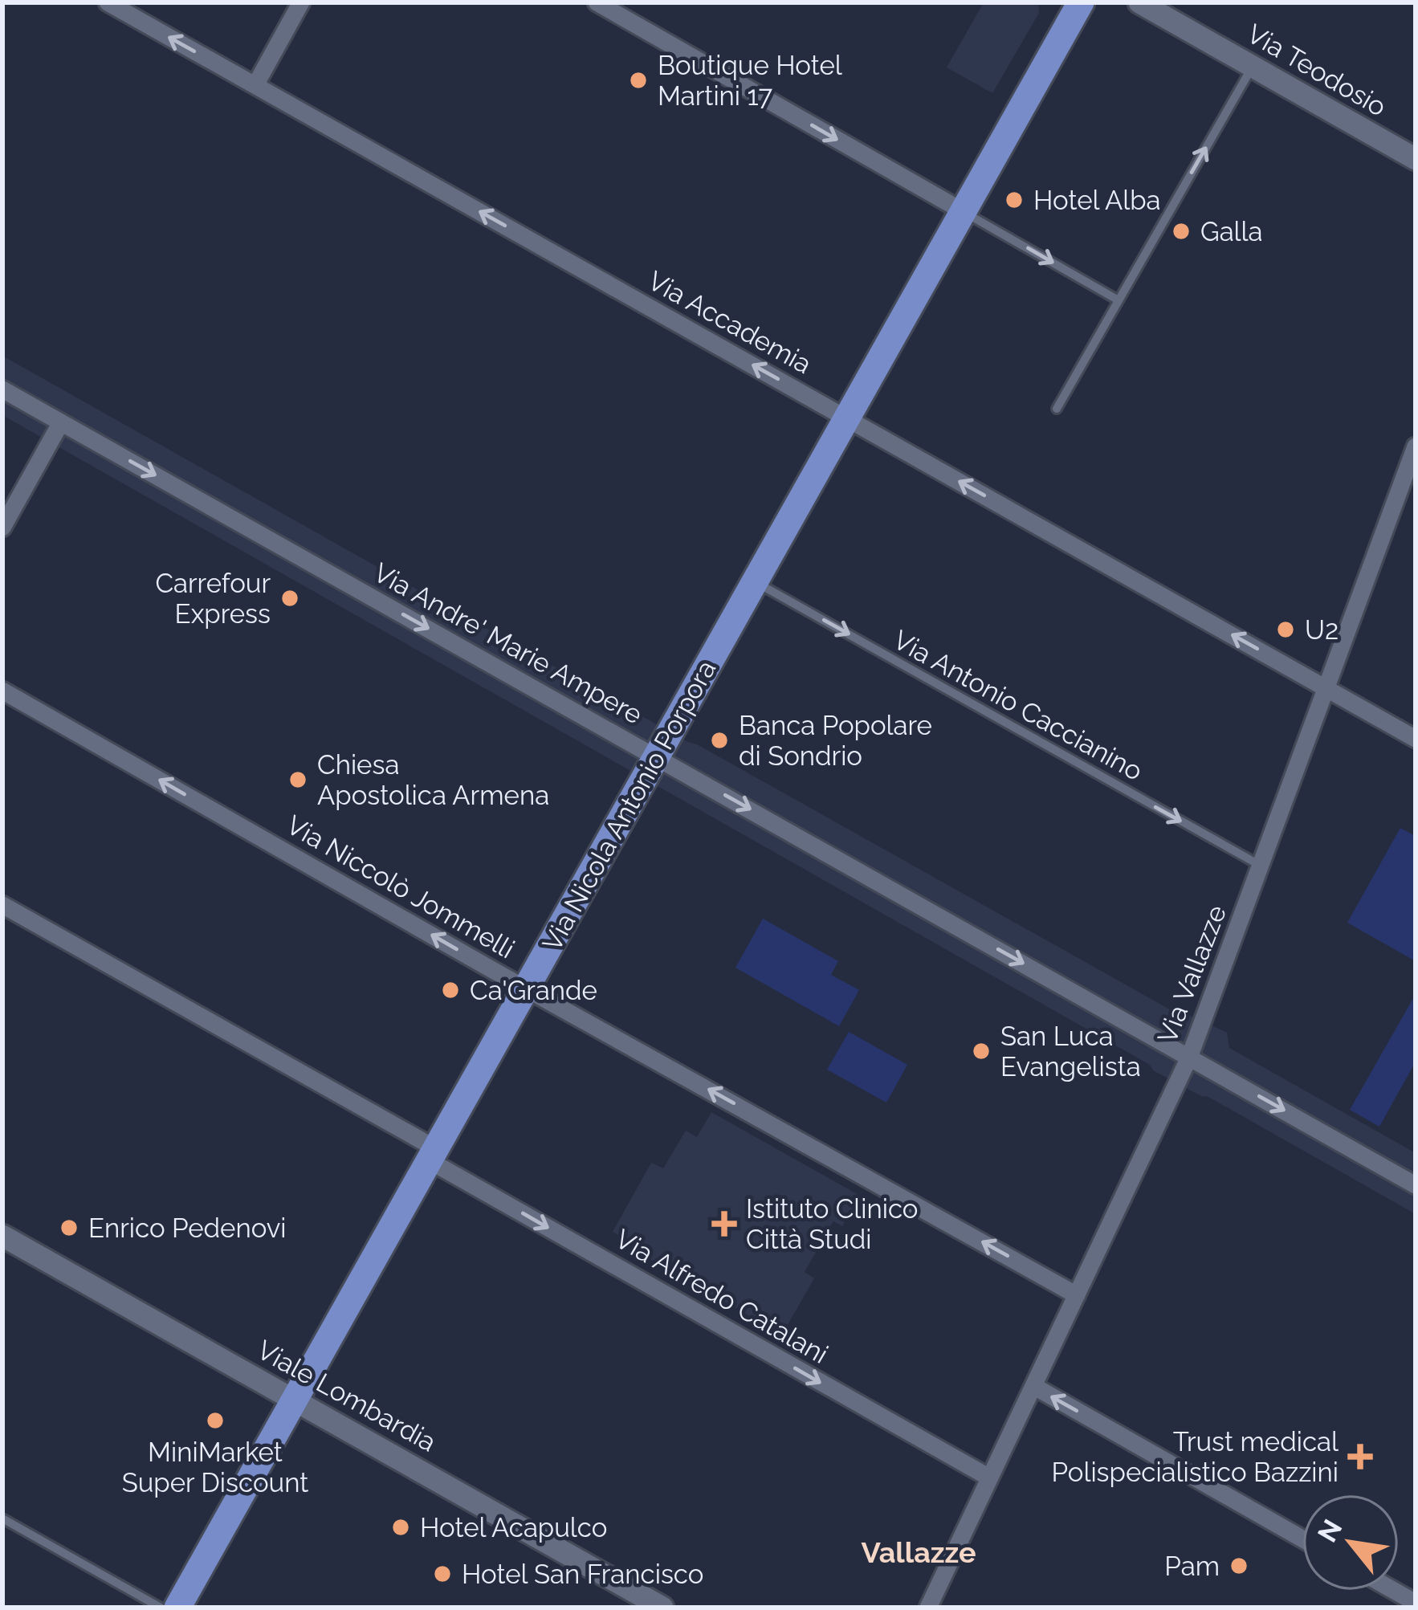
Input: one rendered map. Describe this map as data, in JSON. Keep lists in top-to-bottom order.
{
  "streets": {
    "main road": ["Via Nicola Antonio Porpora"],
    "street": [
      "Via Teodosio",
      "Via Accademia",
      "Via Andre' Marie Ampere",
      "Via Niccolò Jommelli",
      "Via Vallazze",
      "Via Alfredo Catalani",
      "Viale Lombardia"
    ],
    "lane": ["Via Antonio Caccianino"]
  },
  "crossings": [
    ["Via Accademia", "Via Nicola Antonio Porpora"],
    ["Via Accademia", "Via Vallazze"],
    ["Via Andre' Marie Ampere", "Via Nicola Antonio Porpora"],
    ["Via Andre' Marie Ampere", "Via Vallazze"],
    ["Via Antonio Caccianino", "Via Nicola Antonio Porpora"],
    ["Via Antonio Caccianino", "Via Vallazze"],
    ["Via Nicola Antonio Porpora", "Via Niccolò Jommelli"],
    ["Via Nicola Antonio Porpora", "Via Alfredo Catalani"],
    ["Via Nicola Antonio Porpora", "Viale Lombardia"],
    ["Via Niccolò Jommelli", "Via Vallazze"],
    ["Via Vallazze", "Via Alfredo Catalani"]
  ],
  "one_way": [
    "Via Accademia",
    "Via Andre' Marie Ampere",
    "Via Antonio Caccianino",
    "Via Niccolò Jommelli",
    "Via Alfredo Catalani"
  ],
  "districts": ["Vallazze"],
  "places": {
    "other": [
      "Boutique Hotel Martini 17",
      "Hotel Alba",
      "Galla",
      "Carrefour Express",
      "U2",
      "Banca Popolare di Sondrio",
      "Chiesa Apostolica Armena",
      "Ca'Grande",
      "San Luca Evangelista",
      "Enrico Pedenovi",
      "MiniMarket Super Discount",
      "Hotel Acapulco",
      "Pam",
      "Hotel San Francisco"
    ],
    "health": ["Istituto Clinico Città Studi", "Trust medical Polispecialistico Bazzini"]
  },
  "north": "top left"
}
